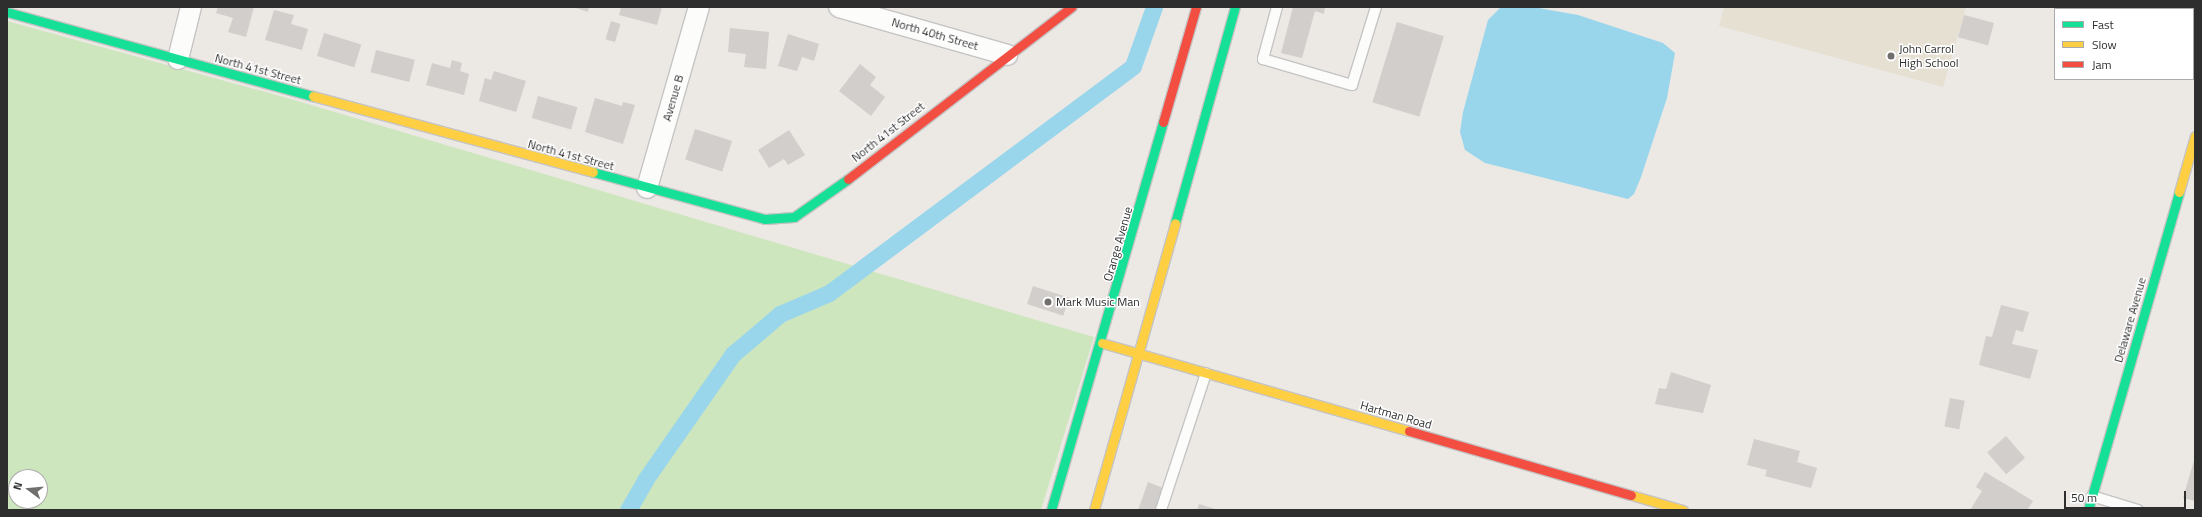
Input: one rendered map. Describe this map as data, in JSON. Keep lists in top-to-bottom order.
{
  "streets": {
    "street": [
      "North 40th Street",
      "North 41st Street",
      "Avenue B",
      "Orange Avenue",
      "Delaware Avenue",
      "Hartman Road"
    ]
  },
  "crossings": [
    ["North 40th Street", "North 41st Street"],
    ["North 41st Street", "Avenue B"],
    ["Orange Avenue", "Hartman Road"]
  ],
  "places": ["John Carrol High School", "Mark Music Man"],
  "legend": ["Fast", "Slow", "Jam"],
  "scale_bar": "50 m",
  "north": "left"
}
